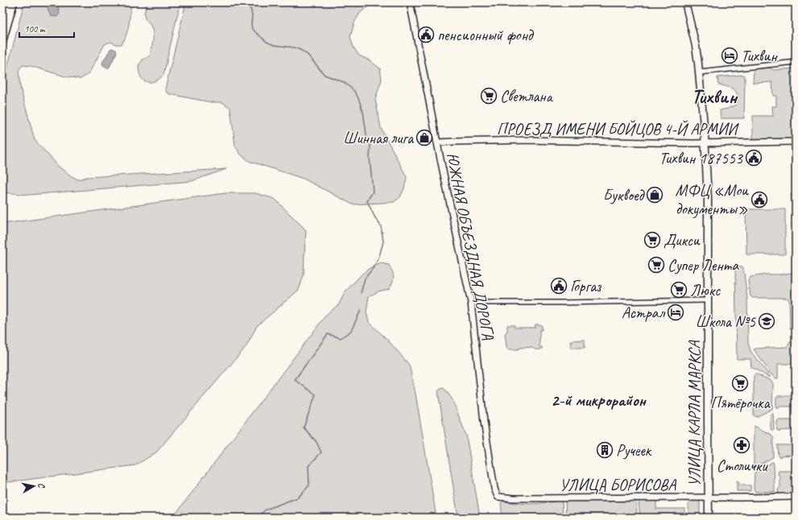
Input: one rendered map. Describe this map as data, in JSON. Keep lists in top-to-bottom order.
{
  "streets": {
    "main road": ["УЛИЦА КАРЛА МАРКСА"],
    "street": ["ПРОЕЗД ИМЕНИ БОЙЦОВ 4-Й АРМИИ", "ЮЖНАЯ ОБЪЕЗДНАЯ ДОРОГА", "УЛИЦА БОРИСОВА"]
  },
  "crossings": [
    ["ПРОЕЗД ИМЕНИ БОЙЦОВ 4-Й АРМИИ", "ЮЖНАЯ ОБЪЕЗДНАЯ ДОРОГА"],
    ["ПРОЕЗД ИМЕНИ БОЙЦОВ 4-Й АРМИИ", "УЛИЦА КАРЛА МАРКСА"],
    ["ЮЖНАЯ ОБЪЕЗДНАЯ ДОРОГА", "УЛИЦА БОРИСОВА"],
    ["УЛИЦА КАРЛА МАРКСА", "УЛИЦА БОРИСОВА"]
  ],
  "districts": ["Тихвин", "2-й микрорайон"],
  "places": {
    "public building": [
      "пенсионный фонд",
      "Тихвин 187553",
      "МФЦ «Мои документы»",
      "Горгаз"
    ],
    "hotel": ["Тихвин", "Астрал"],
    "supermarket": [
      "Светлана",
      "Дикси",
      "Супер Лента",
      "Люкс",
      "Пятёрочка"
    ],
    "shop": ["Шинная лига", "Буквоед"],
    "school or university": ["Школа №5"],
    "pharmacy": ["Столички"],
    "building": ["Ручеек"]
  },
  "scale_bar": "100 m",
  "north": "right"
}
